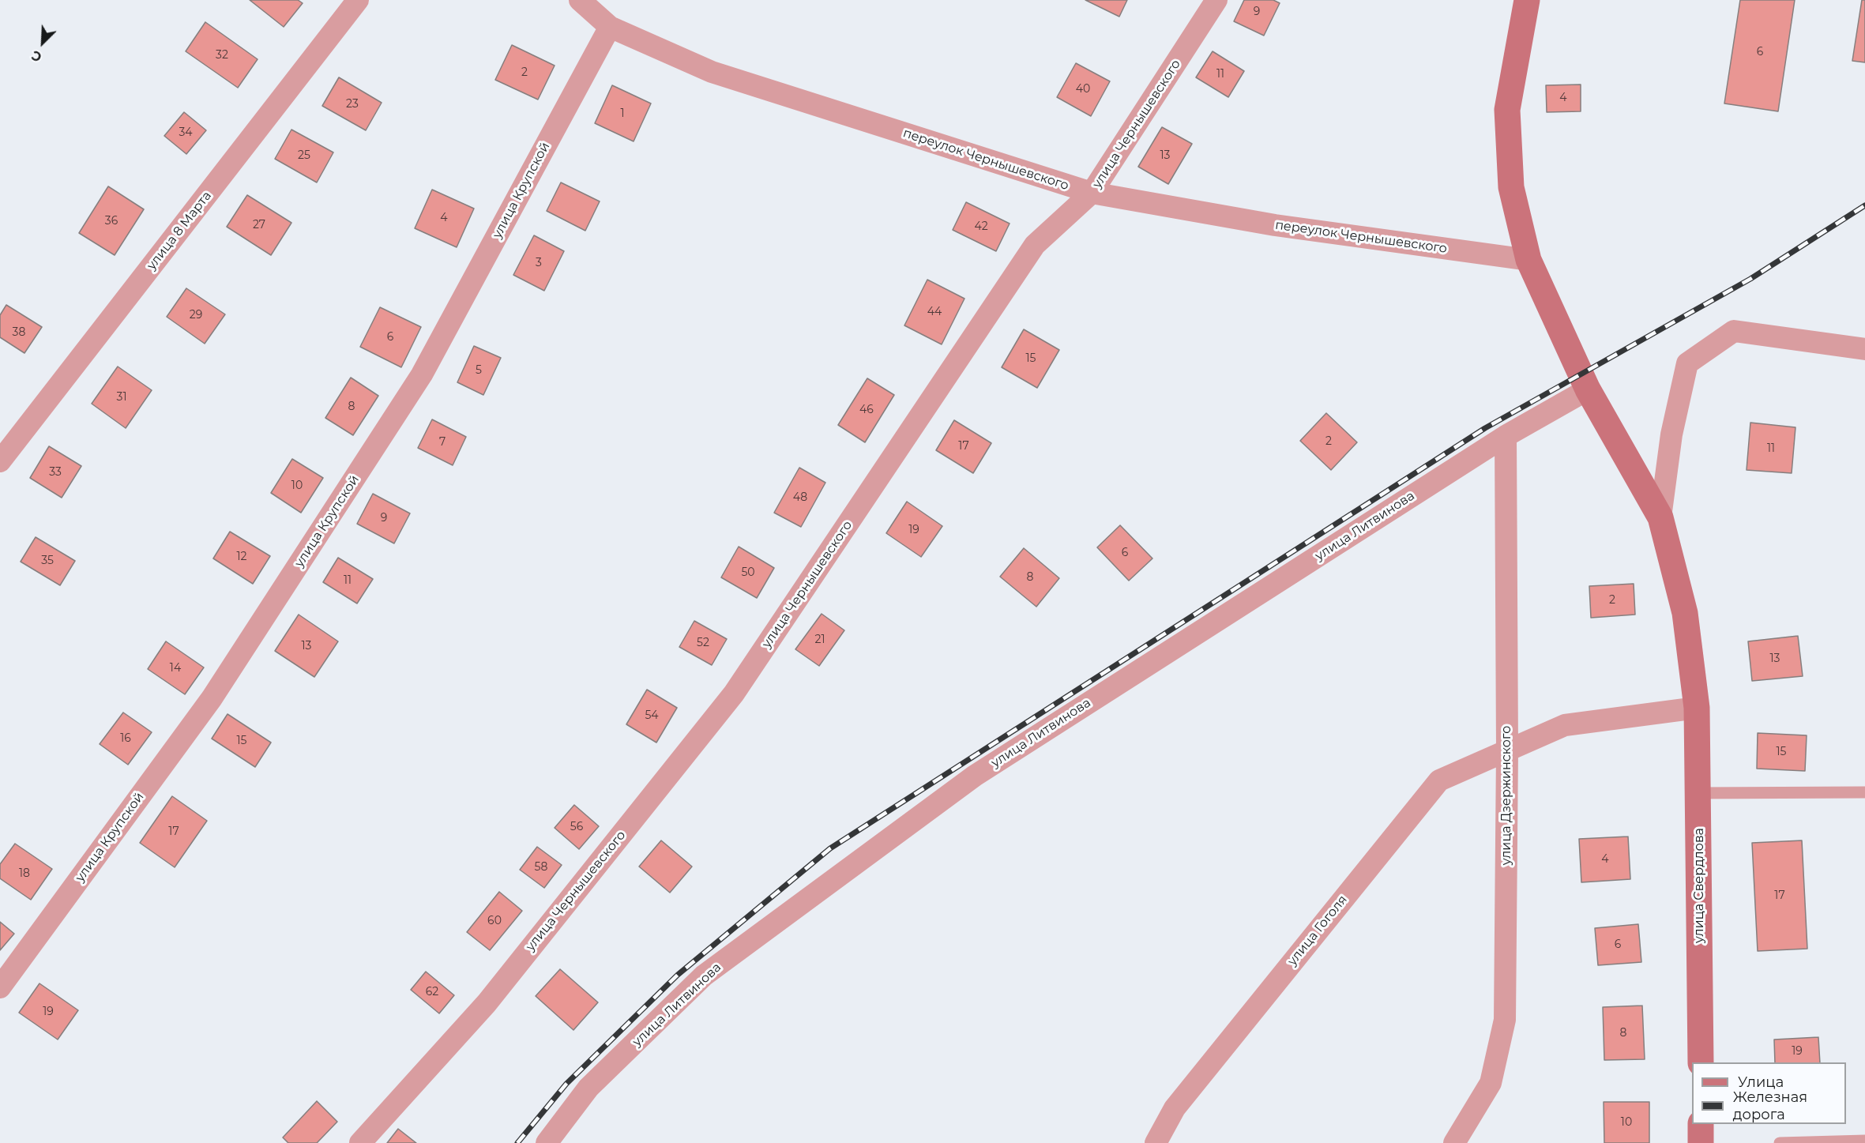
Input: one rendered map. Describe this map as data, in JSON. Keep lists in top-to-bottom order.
{
  "streets": {
    "street": [
      "улица Чернышевского",
      "переулок Чернышевского",
      "улица Крупской",
      "улица 8 Марта",
      "улица Литвинова",
      "улица Дзержинского",
      "улица Свердлова",
      "улица Гоголя"
    ]
  },
  "crossings": [
    ["улица Чернышевского", "переулок Чернышевского"],
    ["переулок Чернышевского", "улица Крупской"],
    ["переулок Чернышевского", "улица Свердлова"],
    ["улица Литвинова", "улица Дзержинского"],
    ["улица Литвинова", "улица Свердлова"],
    ["улица Дзержинского", "улица Гоголя"],
    ["улица Свердлова", "улица Гоголя"]
  ],
  "house_numbers": [
    "9",
    "6",
    "32",
    "2",
    "11",
    "40",
    "4",
    "23",
    "1",
    "34",
    "25",
    "13",
    "4",
    "36",
    "27",
    "42",
    "3",
    "44",
    "29",
    "38",
    "6",
    "15",
    "5",
    "31",
    "8",
    "46",
    "2",
    "7",
    "17",
    "11",
    "33",
    "10",
    "48",
    "9",
    "19",
    "6",
    "12",
    "35",
    "50",
    "8",
    "11",
    "2",
    "21",
    "52",
    "13",
    "13",
    "14",
    "54",
    "16",
    "15",
    "15",
    "56",
    "17",
    "4",
    "58",
    "18",
    "17",
    "60",
    "6",
    "62",
    "19",
    "8",
    "19",
    "10"
  ],
  "legend": ["Улица", "Железная дорога"],
  "north": "bottom left"
}
